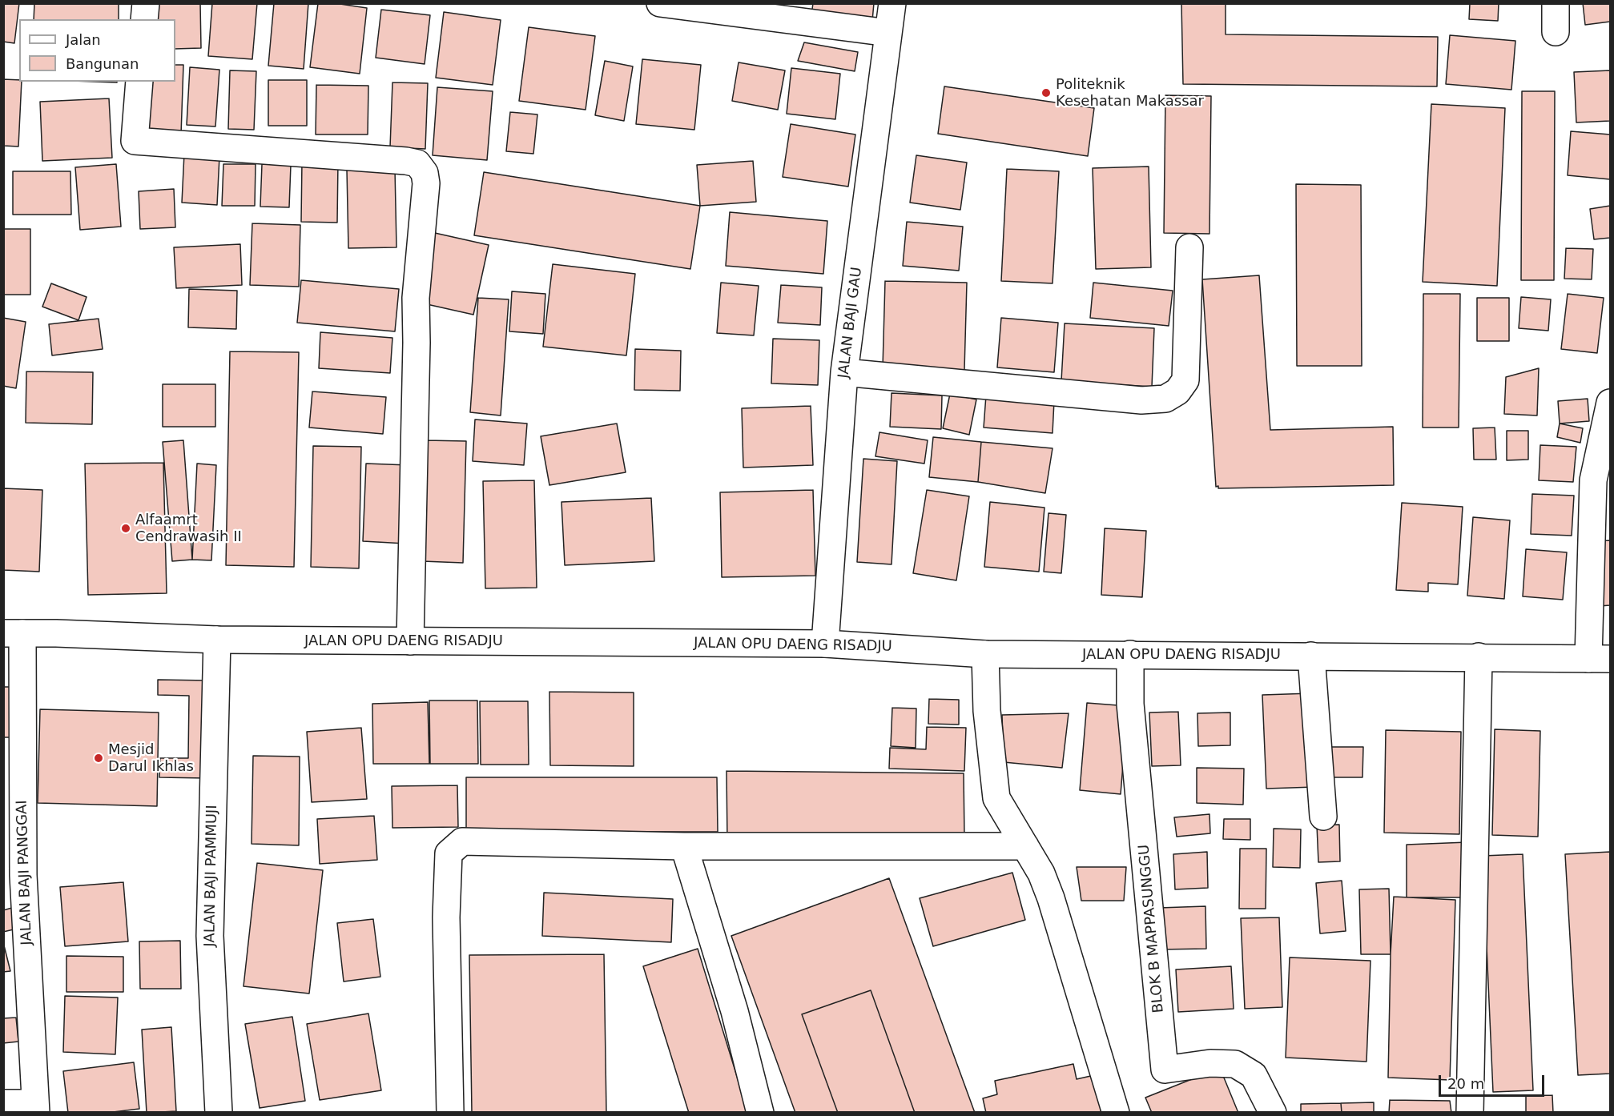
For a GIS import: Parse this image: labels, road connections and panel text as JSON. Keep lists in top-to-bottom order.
{
  "streets": {
    "street": [
      "JALAN BAJI GAU",
      "JALAN OPU DAENG RISADJU",
      "JALAN BAJI PANGGAI",
      "JALAN BAJI PAMMUJI",
      "BLOK B MAPPASUNGGU"
    ]
  },
  "crossings": [
    ["JALAN BAJI GAU", "JALAN OPU DAENG RISADJU"],
    ["JALAN OPU DAENG RISADJU", "JALAN BAJI PANGGAI"],
    ["JALAN OPU DAENG RISADJU", "JALAN BAJI PAMMUJI"],
    ["JALAN OPU DAENG RISADJU", "BLOK B MAPPASUNGGU"]
  ],
  "places": ["Politeknik Kesehatan Makassar", "Alfaamrt Cendrawasih II", "Mesjid Darul Ikhlas"],
  "legend": ["Jalan", "Bangunan"],
  "scale_bar": "20 m"
}
